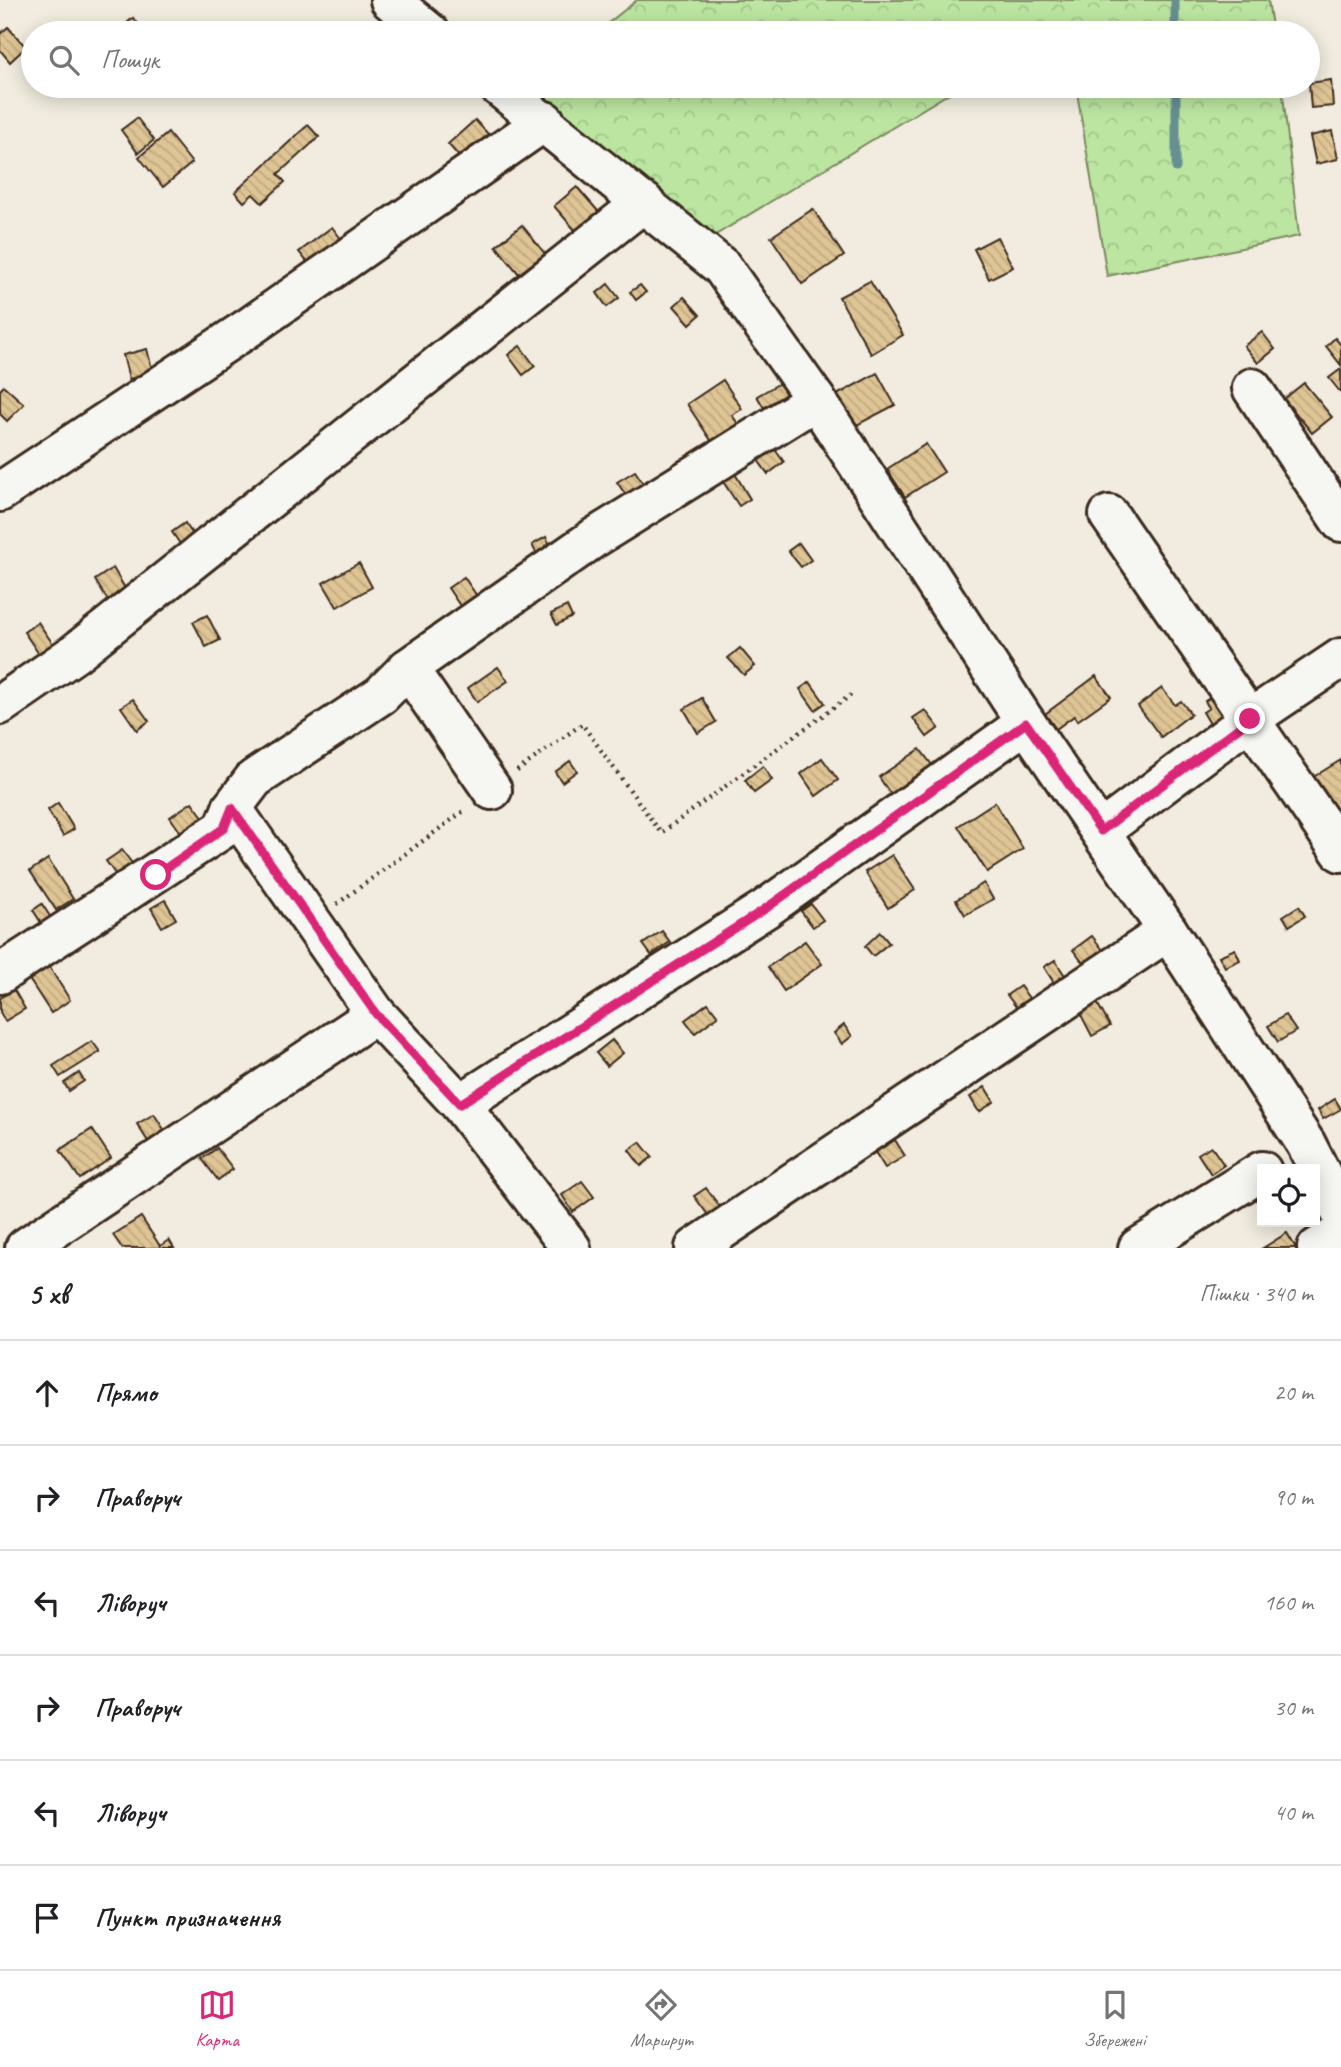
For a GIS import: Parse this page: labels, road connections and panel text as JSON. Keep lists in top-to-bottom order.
{
  "page": {
    "search": "Пошук",
    "heading": ["5 хв", "Пішки · 340 m"],
    "list": [
      ["Прямо", "20 m"],
      ["Праворуч", "90 m"],
      ["Ліворуч", "160 m"],
      ["Праворуч", "30 m"],
      ["Ліворуч", "40 m"],
      "Пункт призначення"
    ],
    "nav": ["Карта", "Маршрут", "Збережені"]
  }
}
